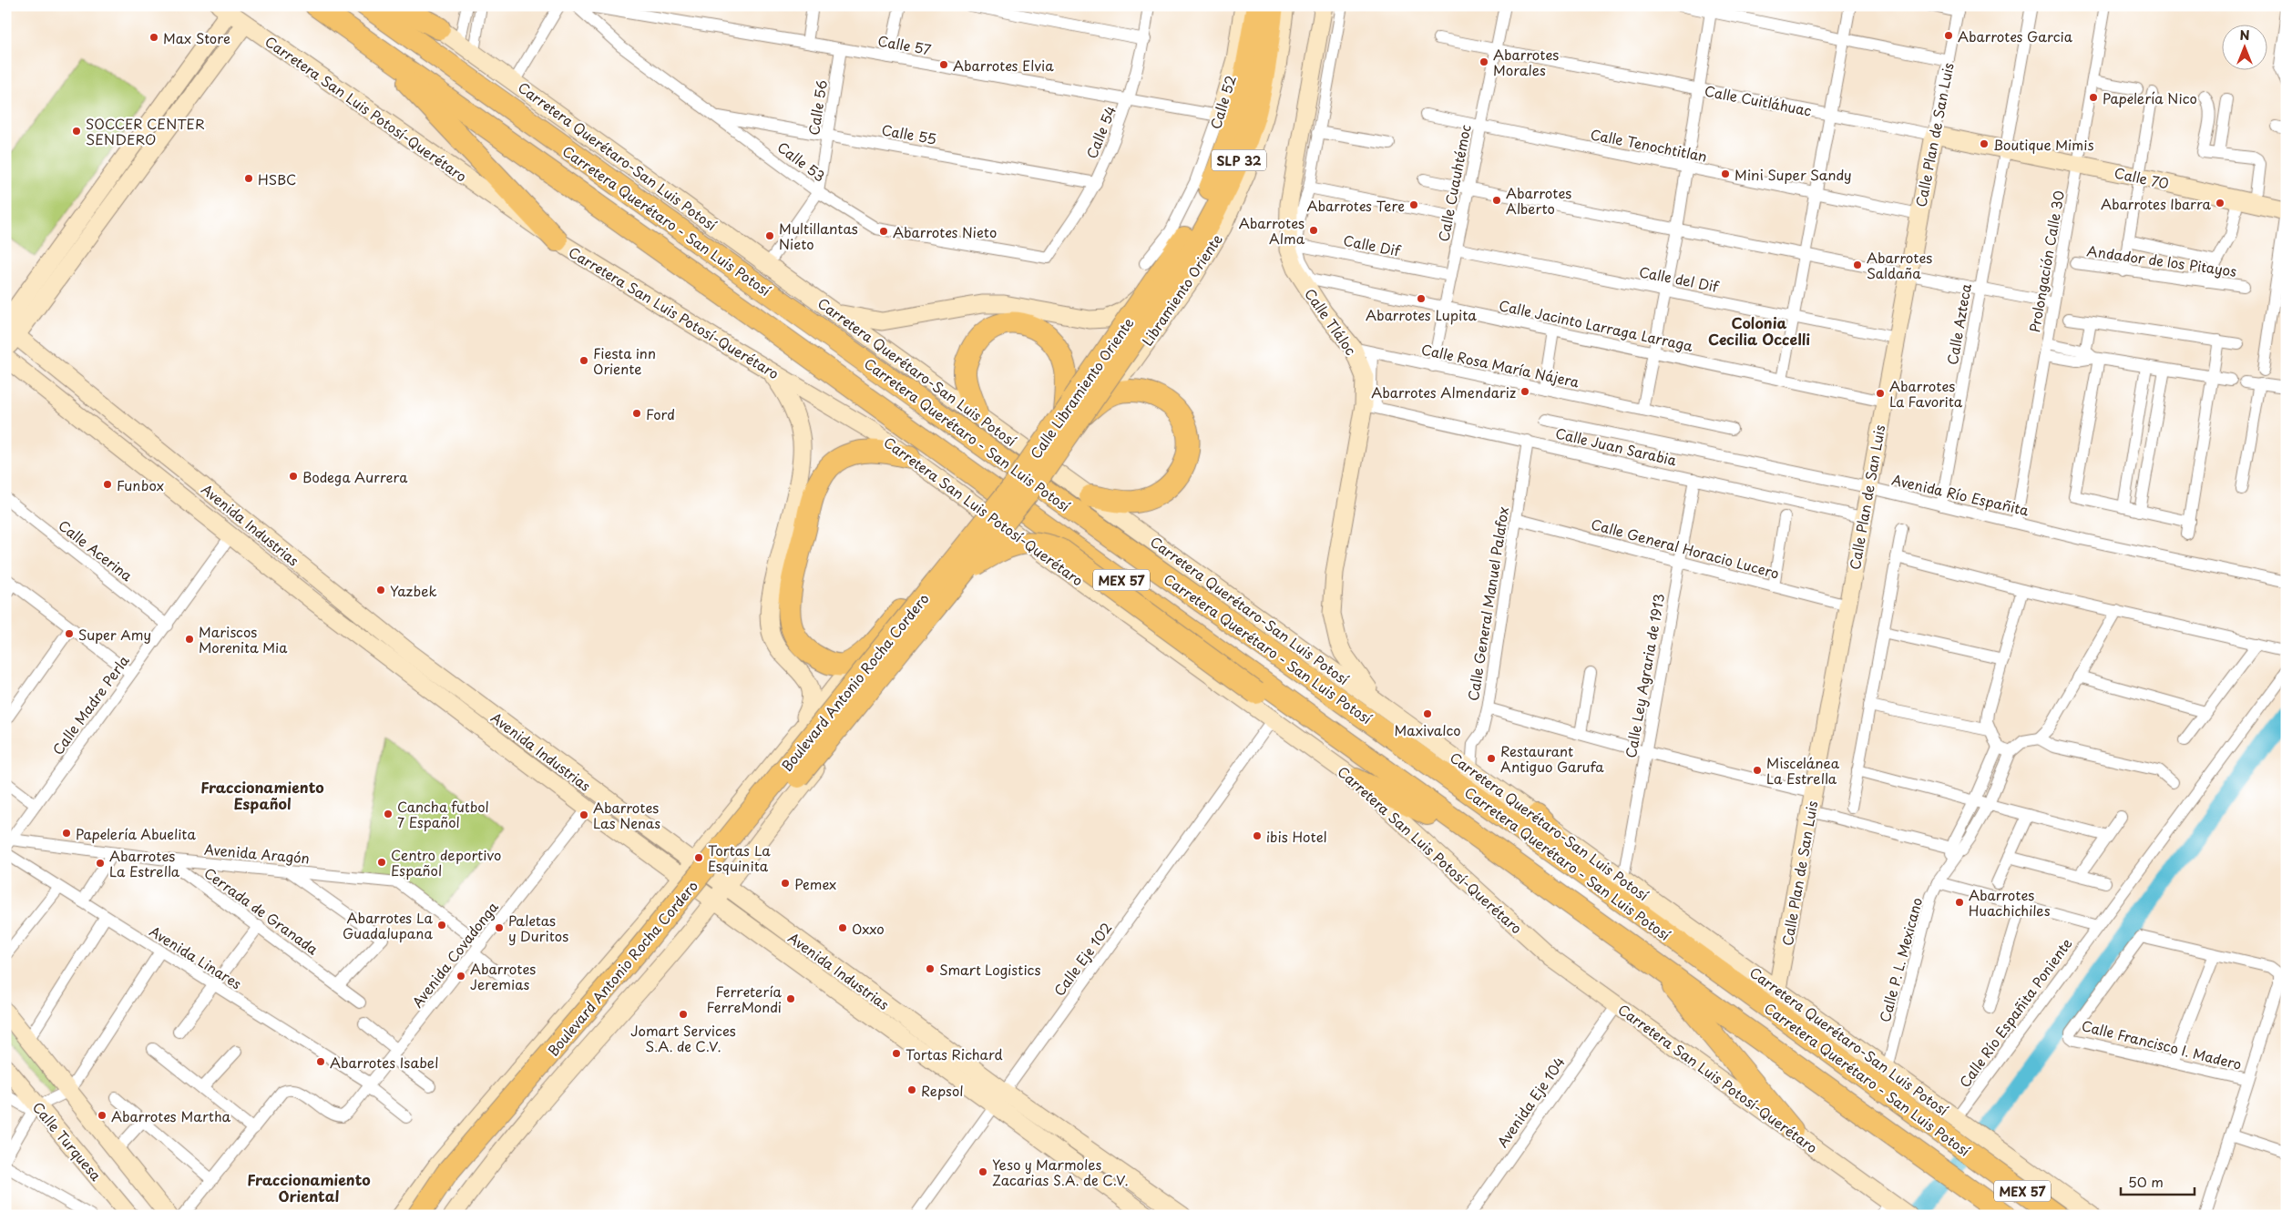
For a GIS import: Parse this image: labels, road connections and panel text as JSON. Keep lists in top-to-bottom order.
{
  "streets": {
    "highway": [
      "SLP 32",
      "Carretera Querétaro - San Luis Potosí",
      "Libramiento Oriente",
      "Calle Libramiento Oriente",
      "MEX 57",
      "Boulevard Antonio Rocha Cordero"
    ],
    "main road": [
      "Calle Cuitláhuac",
      "Calle 52",
      "Carretera San Luis Potosí-Querétaro",
      "Calle Plan de San Luis",
      "Carretera Querétaro-San Luis Potosí",
      "Calle 70",
      "Calle Tláloc",
      "Avenida Industrias",
      "Calle Turquesa"
    ],
    "street": [
      "Calle 57",
      "Calle 56",
      "Calle 54",
      "Calle 55",
      "Calle Tenochtitlan",
      "Calle 53",
      "Calle Cuauhtémoc",
      "Calle Dif",
      "Andador de los Pitayos",
      "Prolongación Calle 30",
      "Calle del Dif",
      "Calle Azteca",
      "Calle Jacinto Larraga Larraga",
      "Calle Rosa María Nájera",
      "Calle Juan Sarabia",
      "Avenida Río Españita",
      "Calle General Horacio Lucero",
      "Calle Acerina",
      "Calle General Manuel Palafox",
      "Calle Ley Agraria de 1913",
      "Calle Madre Perla",
      "Avenida Aragón",
      "Cerrada de Granada",
      "Avenida Covadonga",
      "Avenida Linares",
      "Calle Eje 102",
      "Calle P. L. Mexicano",
      "Calle Río Españita Poniente",
      "Calle Francisco I. Madero",
      "Avenida Eje 104"
    ]
  },
  "crossings": [
    ["Calle 57", "Calle 52"],
    ["Calle 57", "Calle 56"],
    ["Calle 57", "Calle 54"],
    ["Calle Cuitláhuac", "Calle Plan de San Luis"],
    ["Calle Cuitláhuac", "Calle 70"],
    ["Calle Cuitláhuac", "Calle Cuauhtémoc"],
    ["Calle Cuitláhuac", "Prolongación Calle 30"],
    ["Calle Cuitláhuac", "Calle Azteca"],
    ["Calle 56", "Calle 55"],
    ["Calle 56", "Carretera Querétaro-San Luis Potosí"],
    ["Calle 56", "Calle 53"],
    ["Carretera San Luis Potosí-Querétaro", "Calle Eje 102"],
    ["Carretera San Luis Potosí-Querétaro", "Avenida Eje 104"],
    ["Calle 54", "Calle 55"],
    ["Calle 54", "Calle 53"],
    ["Calle 55", "Calle 53"],
    ["Calle Plan de San Luis", "Calle Tenochtitlan"],
    ["Calle Plan de San Luis", "Carretera Querétaro-San Luis Potosí"],
    ["Calle Plan de San Luis", "Calle del Dif"],
    ["Calle Plan de San Luis", "Calle Jacinto Larraga Larraga"],
    ["Calle Plan de San Luis", "Calle Juan Sarabia"],
    ["Calle Plan de San Luis", "Avenida Río Españita"],
    ["Calle Plan de San Luis", "Calle General Horacio Lucero"],
    ["Calle Tenochtitlan", "Calle Cuauhtémoc"],
    ["Carretera Querétaro-San Luis Potosí", "Carretera Querétaro - San Luis Potosí"],
    ["Carretera Querétaro-San Luis Potosí", "Calle Tláloc"],
    ["Carretera Querétaro-San Luis Potosí", "Calle General Manuel Palafox"],
    ["Carretera Querétaro-San Luis Potosí", "Calle Ley Agraria de 1913"],
    ["Carretera Querétaro-San Luis Potosí", "Calle P. L. Mexicano"],
    ["Carretera Querétaro-San Luis Potosí", "Calle Río Españita Poniente"],
    ["SLP 32", "Boulevard Antonio Rocha Cordero"],
    ["Calle 70", "Prolongación Calle 30"],
    ["Calle Cuauhtémoc", "Calle Dif"],
    ["Calle Cuauhtémoc", "Calle del Dif"],
    ["Calle Cuauhtémoc", "Calle Jacinto Larraga Larraga"],
    ["Calle Cuauhtémoc", "Calle Rosa María Nájera"],
    ["Carretera Querétaro - San Luis Potosí", "Calle Ley Agraria de 1913"],
    ["Calle Dif", "Calle Tláloc"],
    ["Prolongación Calle 30", "Avenida Río Españita"],
    ["Libramiento Oriente", "Calle Libramiento Oriente"],
    ["Calle Tláloc", "Calle Jacinto Larraga Larraga"],
    ["Calle Tláloc", "Calle Rosa María Nájera"],
    ["Calle Tláloc", "Calle Juan Sarabia"],
    ["Calle Azteca", "Avenida Río Españita"],
    ["Calle Libramiento Oriente", "Boulevard Antonio Rocha Cordero"],
    ["Calle Juan Sarabia", "Avenida Río Españita"],
    ["Calle Juan Sarabia", "Calle General Manuel Palafox"],
    ["Calle Juan Sarabia", "Calle Ley Agraria de 1913"],
    ["Avenida Industrias", "Boulevard Antonio Rocha Cordero"],
    ["Avenida Industrias", "Calle Madre Perla"],
    ["Avenida Industrias", "Avenida Covadonga"],
    ["Avenida Industrias", "Calle Eje 102"],
    ["Calle General Horacio Lucero", "Calle General Manuel Palafox"],
    ["Calle General Horacio Lucero", "Calle Ley Agraria de 1913"],
    ["Calle Acerina", "Calle Madre Perla"],
    ["Calle Madre Perla", "Avenida Aragón"],
    ["Avenida Aragón", "Cerrada de Granada"],
    ["Avenida Aragón", "Avenida Covadonga"],
    ["Avenida Covadonga", "Avenida Linares"]
  ],
  "districts": ["Colonia Cecilia Occelli", "Fraccionamiento Español", "Fraccionamiento Oriental"],
  "places": [
    "Abarrotes Garcia",
    "Max Store",
    "Abarrotes Morales",
    "Abarrotes Elvia",
    "Papelería Nico",
    "SOCCER CENTER SENDERO",
    "Boutique Mimis",
    "Mini Super Sandy",
    "HSBC",
    "Abarrotes Alberto",
    "Abarrotes Ibarra",
    "Abarrotes Tere",
    "Abarrotes Alma",
    "Abarrotes Nieto",
    "Multillantas Nieto",
    "Abarrotes Saldaña",
    "Abarrotes Lupita",
    "Fiesta inn Oriente",
    "Abarrotes Almendariz",
    "Abarrotes La Favorita",
    "Ford",
    "Bodega Aurrera",
    "Funbox",
    "Yazbek",
    "Super Amy",
    "Mariscos Morenita Mia",
    "Maxivalco",
    "Restaurant Antiguo Garufa",
    "Miscelánea La Estrella",
    "Cancha futbol 7 Español",
    "Abarrotes Las Nenas",
    "Papelería Abuelita",
    "ibis Hotel",
    "Tortas La Esquinita",
    "Centro deportivo Español",
    "Abarrotes La Estrella",
    "Pemex",
    "Abarrotes Huachichiles",
    "Abarrotes La Guadalupana",
    "Paletas y Duritos",
    "Oxxo",
    "Smart Logistics",
    "Abarrotes Jeremias",
    "Ferretería FerreMondi",
    "Jomart Services S.A. de C.V.",
    "Tortas Richard",
    "Abarrotes Isabel",
    "Repsol",
    "Abarrotes Martha",
    "Yeso y Marmoles Zacarias S.A. de C.V."
  ],
  "scale_bar": "50 m",
  "north": "top"
}
